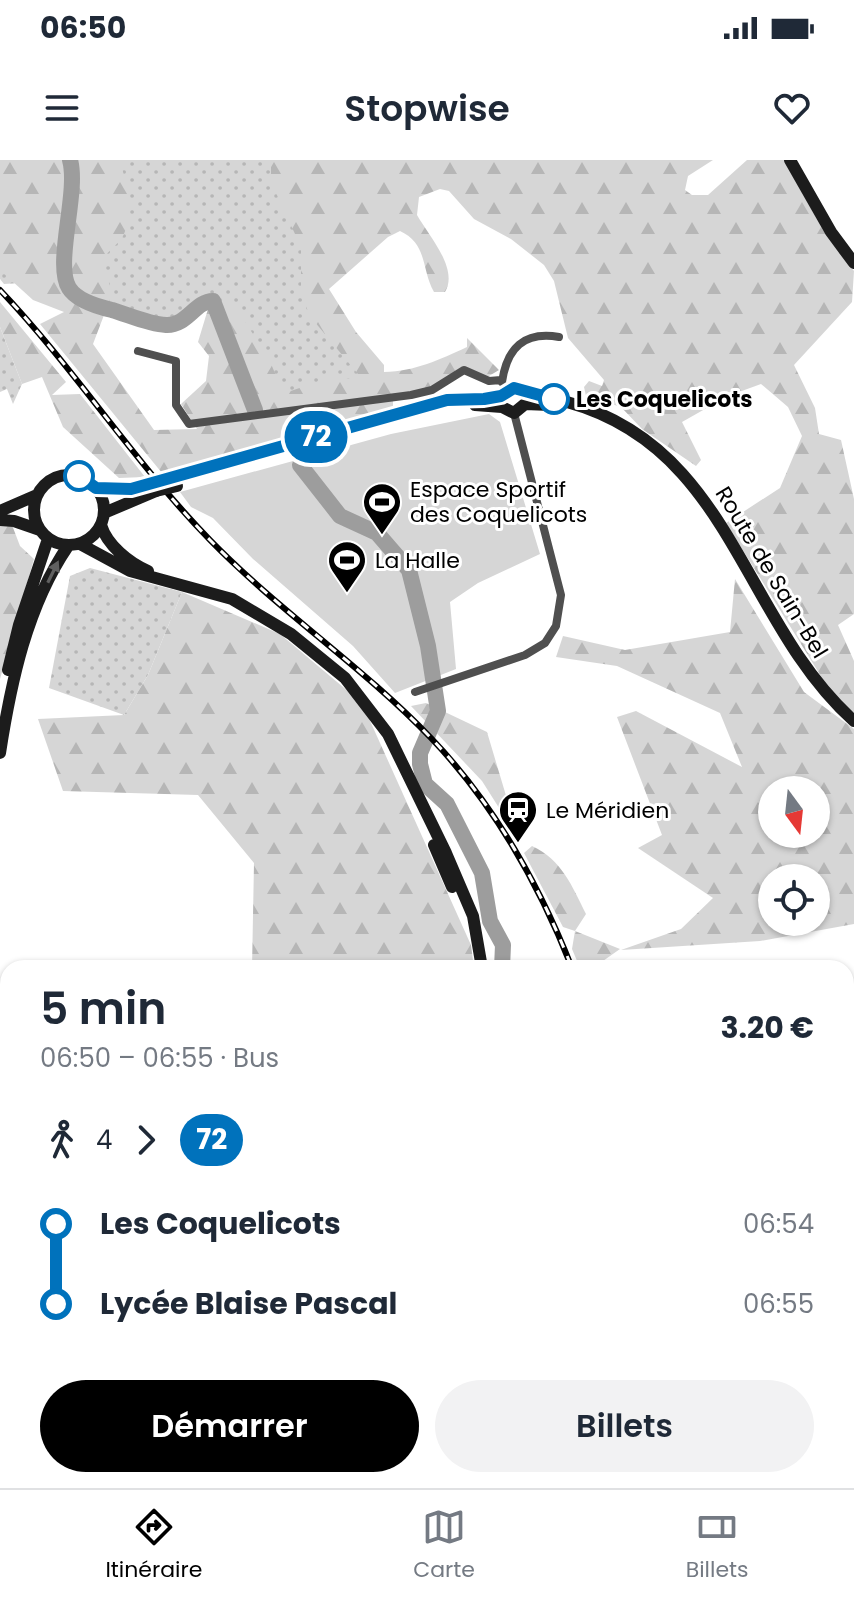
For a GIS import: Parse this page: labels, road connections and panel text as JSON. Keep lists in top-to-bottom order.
{
  "streets": {
    "main road": ["Route de Sain-Bel"]
  },
  "places": {
    "other": ["Les Coquelicots"],
    "sports": ["Espace Sportif des Coquelicots", "La Halle"],
    "station": ["Le Méridien"]
  },
  "lines": ["bus line 72"],
  "north": "bottom",
  "page": {
    "status": "06:50",
    "header": "Stopwise",
    "on_map": "72",
    "heading": ["5 min", "06:50 – 06:55 · Bus", "3.20 €"],
    "legs": ["4", "72"],
    "list": [
      {
        "name": "Les Coquelicots",
        "value": "06:54"
      },
      {
        "name": "Lycée Blaise Pascal",
        "value": "06:55"
      }
    ],
    "buttons": ["Démarrer", "Billets"],
    "tabs": ["Itinéraire", "Carte", "Billets"]
  }
}
